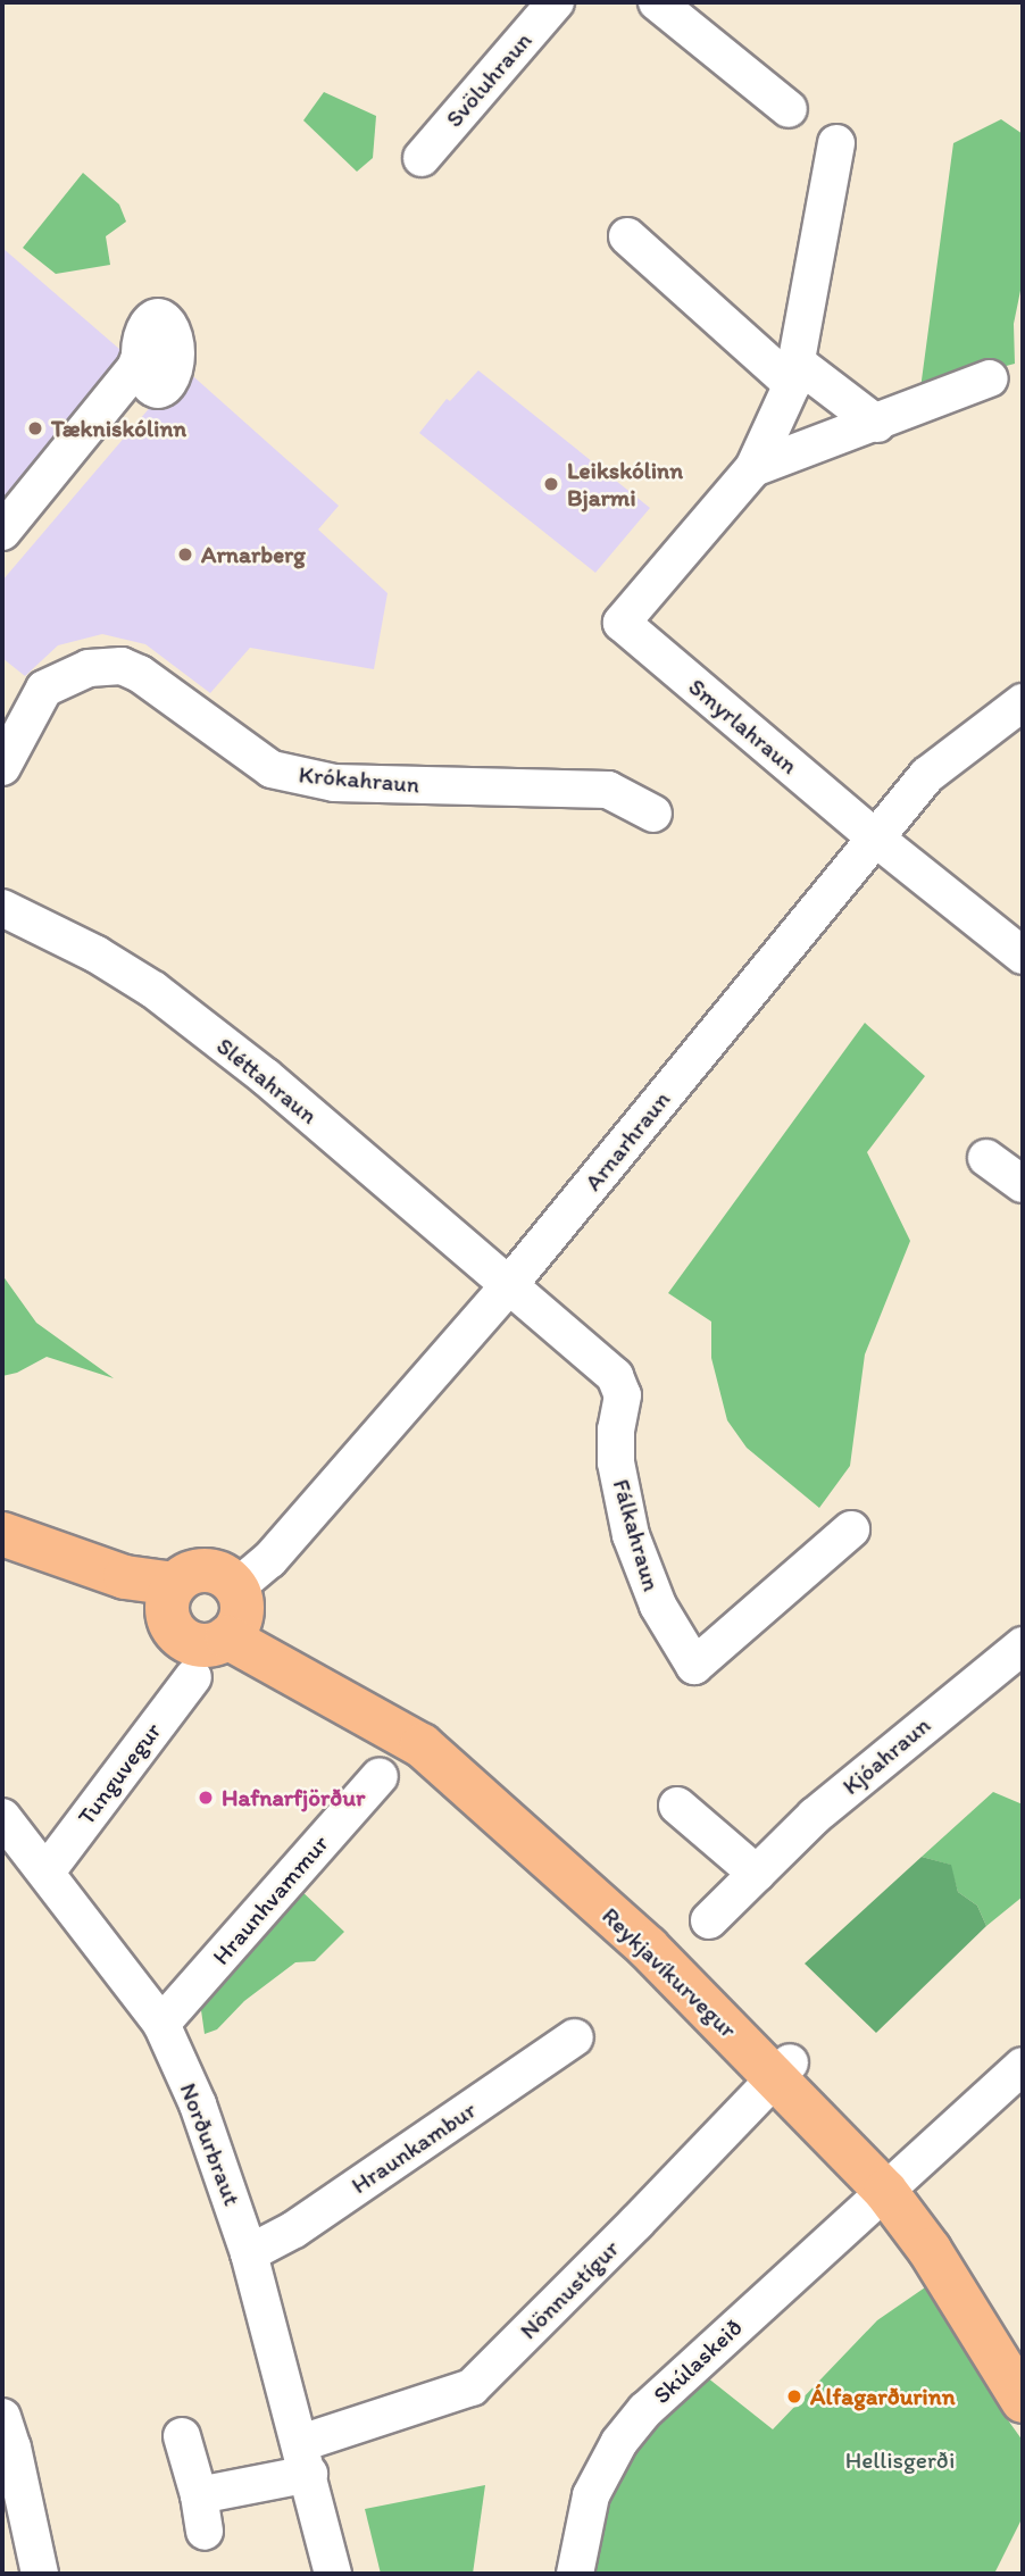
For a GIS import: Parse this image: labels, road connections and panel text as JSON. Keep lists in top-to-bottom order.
{
  "streets": {
    "main road": ["Reykjavíkurvegur"],
    "street": [
      "Svöluhraun",
      "Smyrlahraun",
      "Krókahraun",
      "Sléttahraun",
      "Arnarhraun",
      "Fálkahraun",
      "Kjóahraun",
      "Tunguvegur",
      "Hraunhvammur",
      "Norðurbraut",
      "Hraunkambur",
      "Nönnustígur",
      "Skúlaskeið"
    ]
  },
  "crossings": [
    ["Smyrlahraun", "Arnarhraun"],
    ["Sléttahraun", "Arnarhraun"],
    ["Sléttahraun", "Fálkahraun"],
    ["Arnarhraun", "Fálkahraun"],
    ["Arnarhraun", "Reykjavíkurvegur"],
    ["Tunguvegur", "Norðurbraut"],
    ["Hraunhvammur", "Norðurbraut"],
    ["Reykjavíkurvegur", "Nönnustígur"],
    ["Reykjavíkurvegur", "Skúlaskeið"],
    ["Norðurbraut", "Hraunkambur"],
    ["Norðurbraut", "Nönnustígur"]
  ],
  "parks": ["Hellisgerði"],
  "places": [
    "Tækniskólinn",
    "Leikskólinn Bjarmi",
    "Arnarberg",
    "Hafnarfjörður",
    "Álfagarðurinn"
  ]
}
